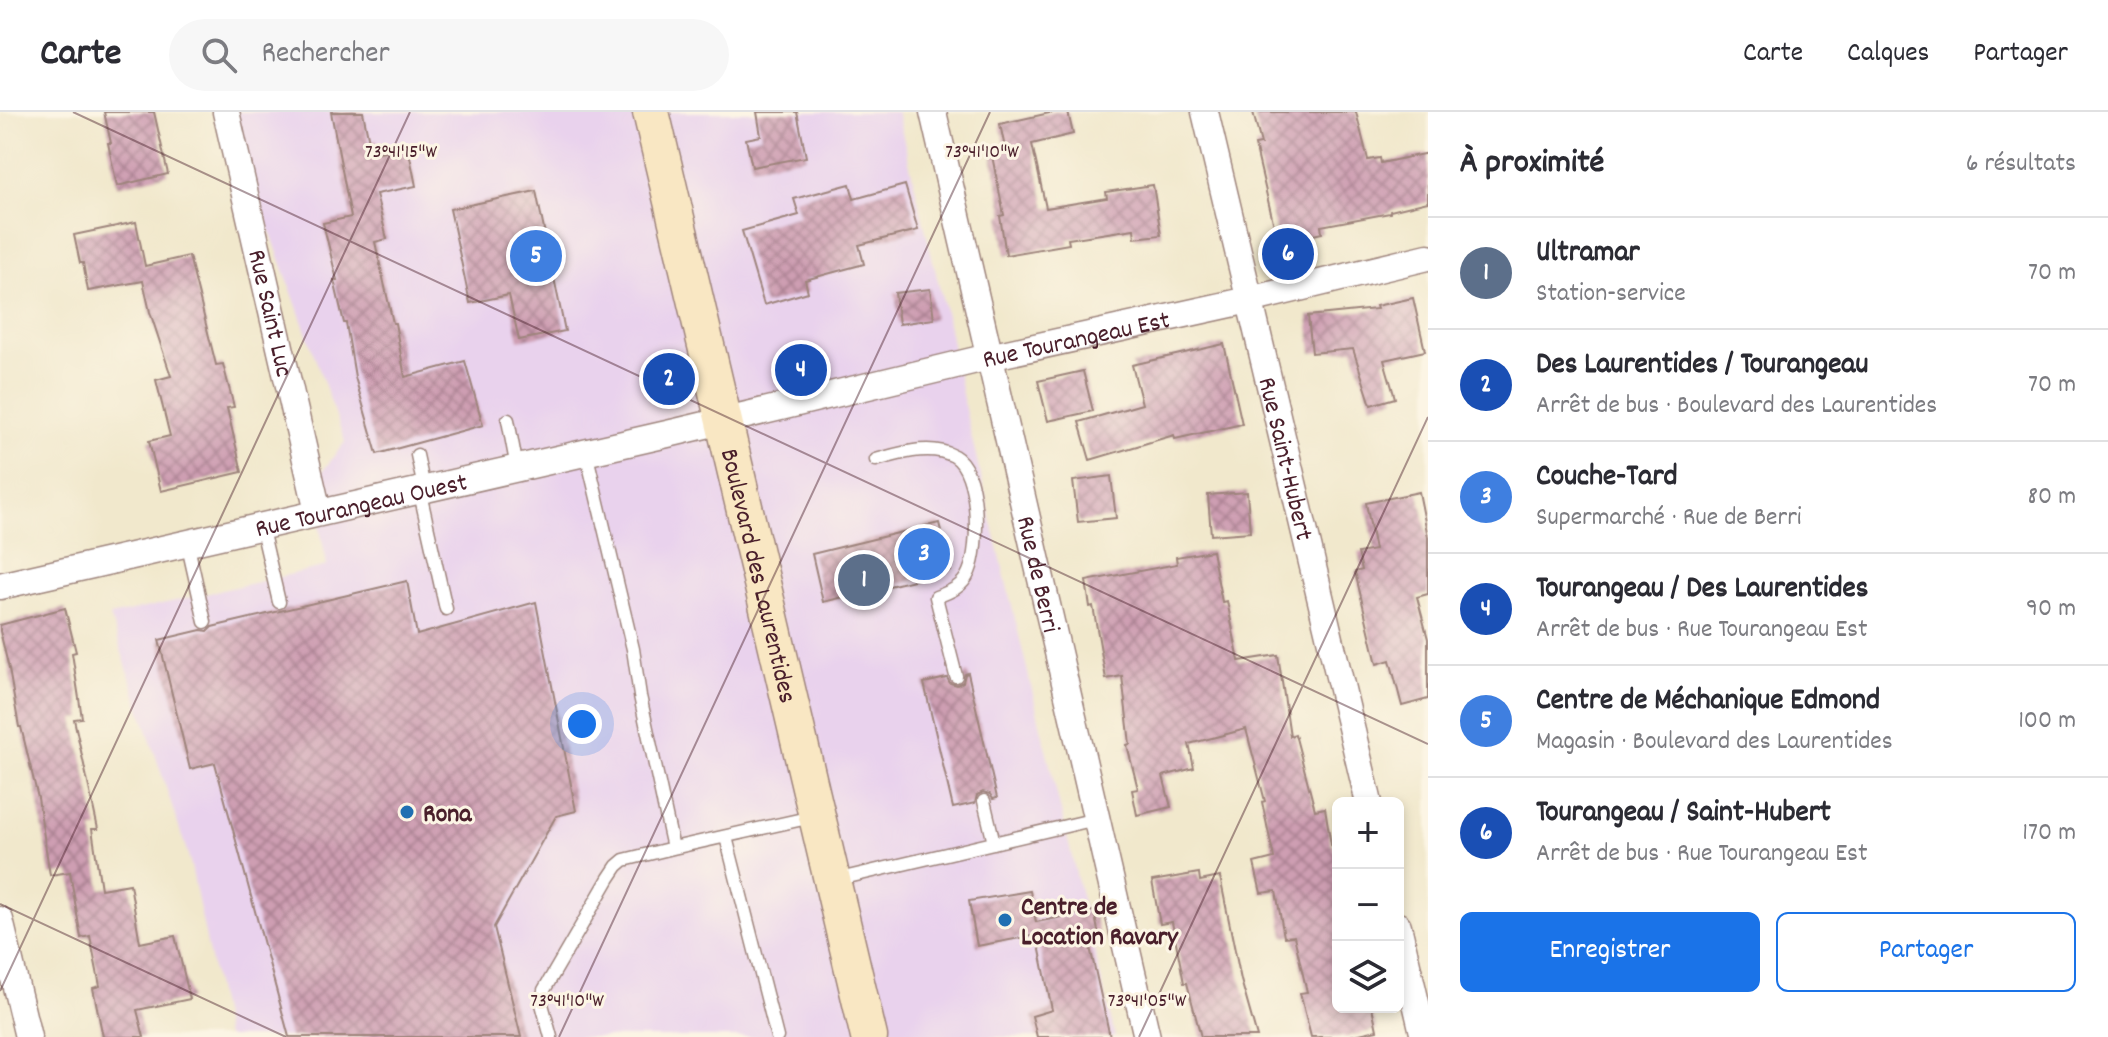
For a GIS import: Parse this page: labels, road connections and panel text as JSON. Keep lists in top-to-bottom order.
{
  "streets": {
    "main road": ["Boulevard des Laurentides"],
    "street": [
      "Rue Saint Luc",
      "Rue Tourangeau Est",
      "Rue Saint-Hubert",
      "Rue Tourangeau Ouest",
      "Rue de Berri"
    ]
  },
  "crossings": [
    ["Rue Saint Luc", "Rue Tourangeau Ouest"],
    ["Rue Tourangeau Est", "Rue Saint-Hubert"],
    ["Rue Tourangeau Est", "Rue Tourangeau Ouest"],
    ["Rue Tourangeau Est", "Boulevard des Laurentides"],
    ["Rue Tourangeau Est", "Rue de Berri"],
    ["Rue Tourangeau Ouest", "Boulevard des Laurentides"]
  ],
  "places": ["Rona", "Centre de Location Ravary"],
  "page": {
    "header": "Carte",
    "search": "Rechercher",
    "nav": ["Carte", "Calques", "Partager"],
    "heading": ["À proximité", "6 résultats"],
    "list": [
      {
        "mark": "1",
        "name": "Ultramar",
        "note": "Station-service",
        "value": "70 m"
      },
      {
        "mark": "2",
        "name": "Des Laurentides / Tourangeau",
        "note": "Arrêt de bus · Boulevard des Laurentides",
        "value": "70 m"
      },
      {
        "mark": "3",
        "name": "Couche-Tard",
        "note": "Supermarché · Rue de Berri",
        "value": "80 m"
      },
      {
        "mark": "4",
        "name": "Tourangeau / Des Laurentides",
        "note": "Arrêt de bus · Rue Tourangeau Est",
        "value": "90 m"
      },
      {
        "mark": "5",
        "name": "Centre de Méchanique Edmond",
        "note": "Magasin · Boulevard des Laurentides",
        "value": "100 m"
      },
      {
        "mark": "6",
        "name": "Tourangeau / Saint-Hubert",
        "note": "Arrêt de bus · Rue Tourangeau Est",
        "value": "170 m"
      }
    ],
    "pins": [
      "6",
      "5",
      "4",
      "2",
      "3",
      "1"
    ],
    "map_buttons": ["+", "−"],
    "buttons": ["Enregistrer", "Partager"]
  },
  "coordinates": ["73°41'15\"W", "73°41'10\"W", "73°41'05\"W"]
}
